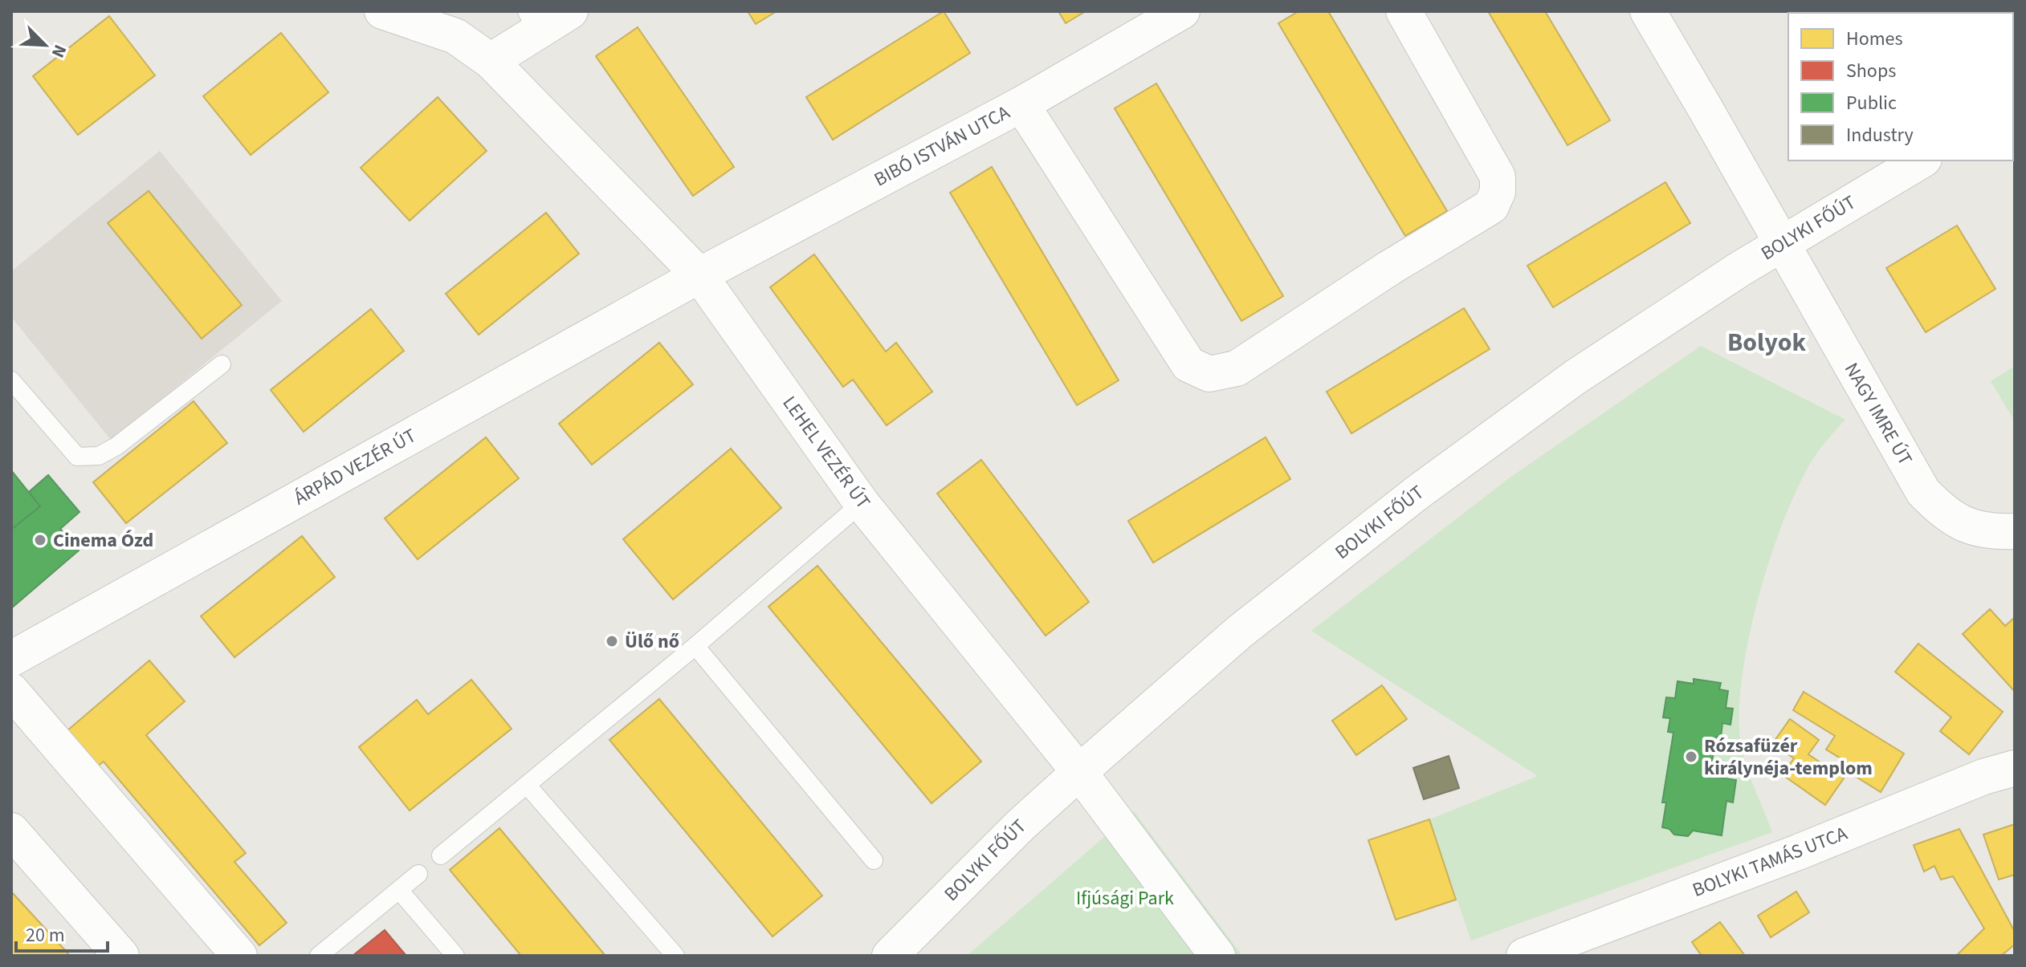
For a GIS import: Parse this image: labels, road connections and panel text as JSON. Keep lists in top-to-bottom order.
{
  "streets": {
    "street": [
      "BIBÓ ISTVÁN UTCA",
      "BOLYKI FŐÚT",
      "NAGY IMRE ÚT",
      "LEHEL VEZÉR ÚT",
      "ÁRPÁD VEZÉR ÚT",
      "BOLYKI TAMÁS UTCA"
    ]
  },
  "crossings": [
    ["BIBÓ ISTVÁN UTCA", "LEHEL VEZÉR ÚT"],
    ["BIBÓ ISTVÁN UTCA", "ÁRPÁD VEZÉR ÚT"],
    ["BOLYKI FŐÚT", "NAGY IMRE ÚT"],
    ["BOLYKI FŐÚT", "LEHEL VEZÉR ÚT"],
    ["LEHEL VEZÉR ÚT", "ÁRPÁD VEZÉR ÚT"]
  ],
  "districts": ["Bolyok"],
  "parks": ["Ifjúsági Park"],
  "places": ["Cinema Ózd", "Ülő nő", "Rózsafüzér királynéja-templom"],
  "legend": [
    "Homes",
    "Shops",
    "Public",
    "Industry"
  ],
  "scale_bar": "20 m",
  "north": "bottom right"
}
